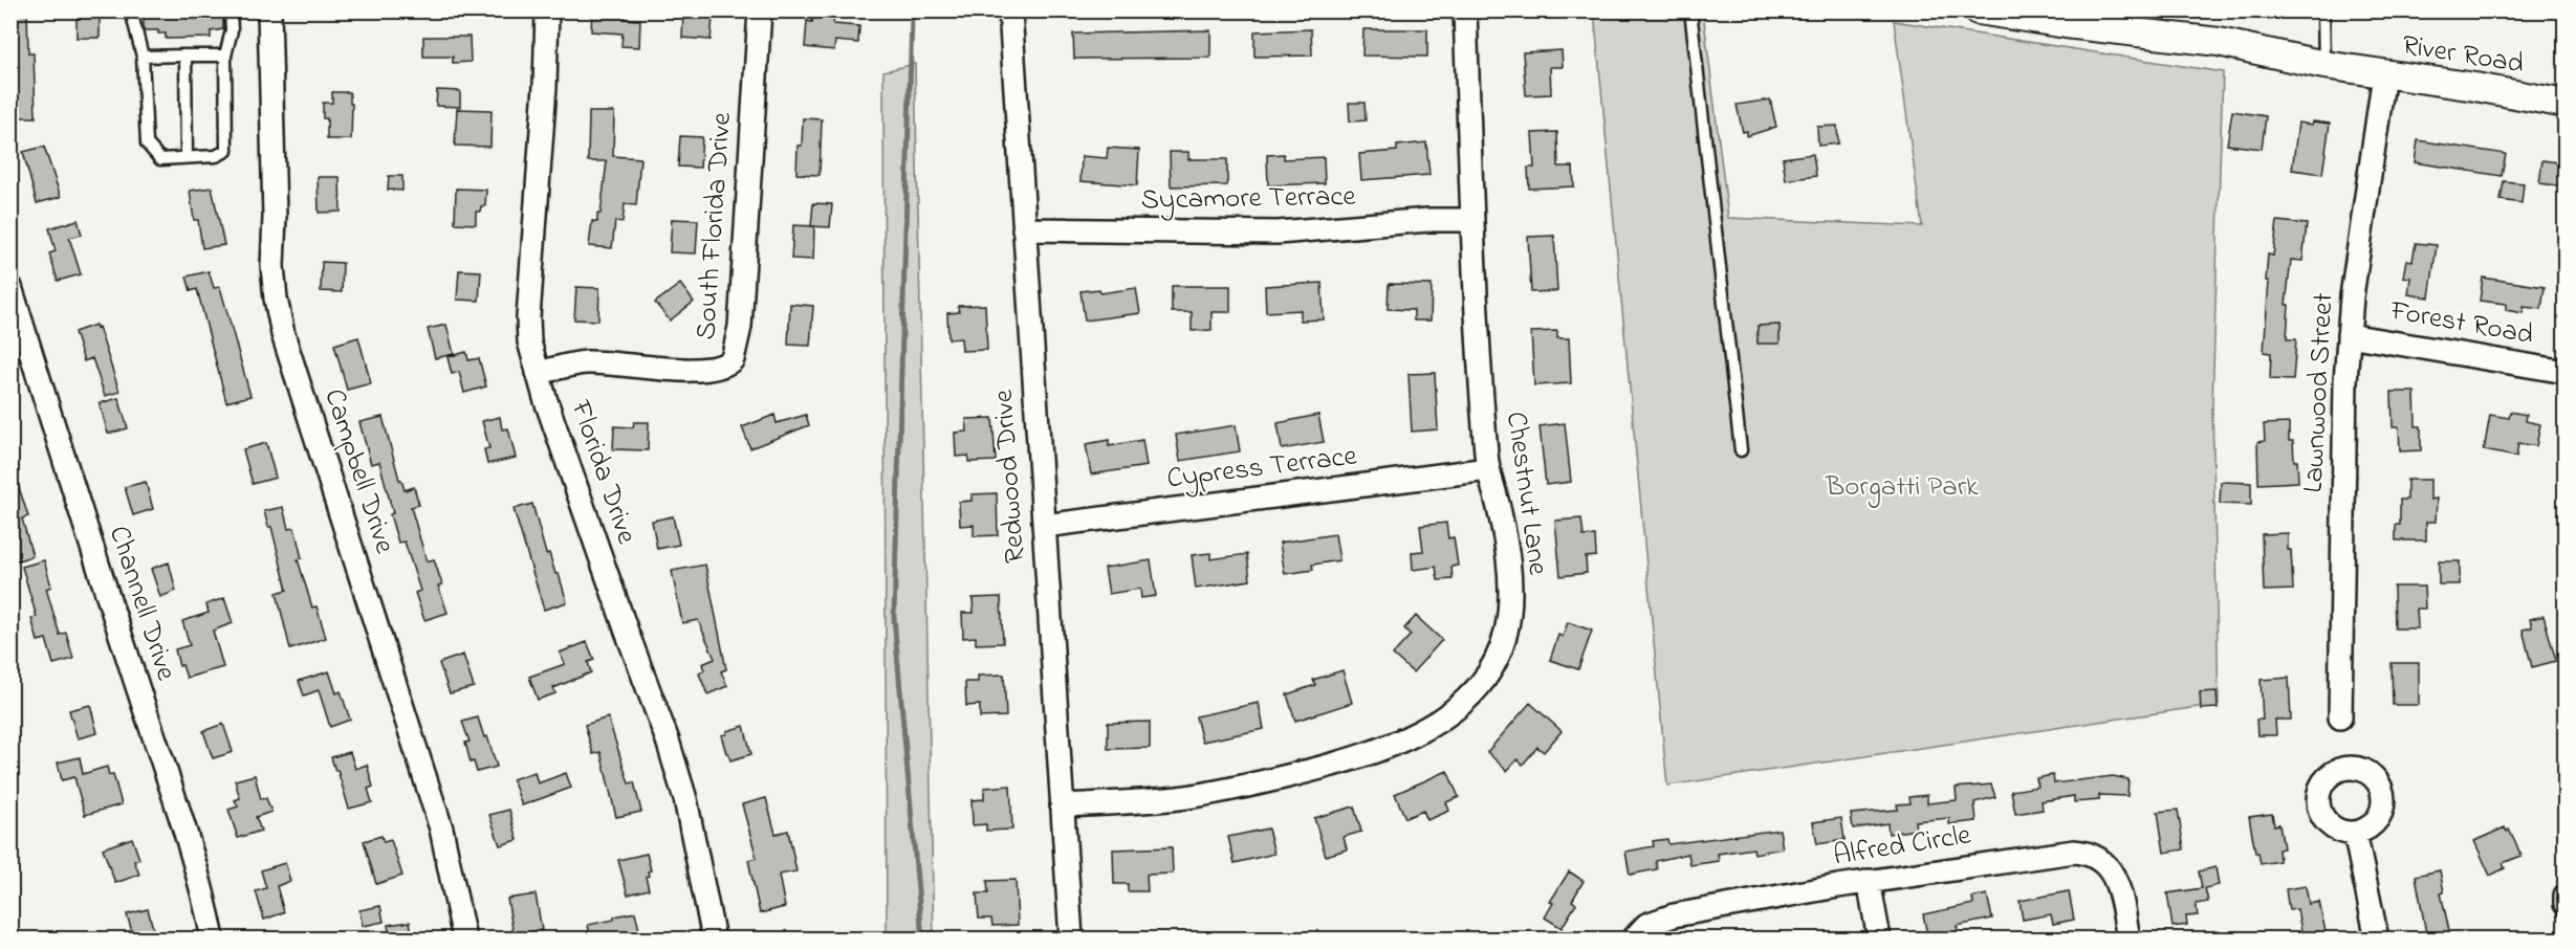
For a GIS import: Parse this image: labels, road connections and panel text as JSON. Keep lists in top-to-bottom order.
{
  "streets": {
    "street": [
      "River Road",
      "Sycamore Terrace",
      "South Florida Drive",
      "Forest Road",
      "Lawnwood Street",
      "Cypress Terrace",
      "Campbell Drive",
      "Florida Drive",
      "Redwood Drive",
      "Chestnut Lane",
      "Channell Drive",
      "Alfred Circle"
    ]
  },
  "crossings": [
    ["River Road", "Lawnwood Street"],
    ["Sycamore Terrace", "Redwood Drive"],
    ["Sycamore Terrace", "Chestnut Lane"],
    ["South Florida Drive", "Florida Drive"],
    ["Forest Road", "Lawnwood Street"],
    ["Cypress Terrace", "Redwood Drive"],
    ["Cypress Terrace", "Chestnut Lane"],
    ["Redwood Drive", "Chestnut Lane"]
  ],
  "parks": ["Borgatti Park"]
}
